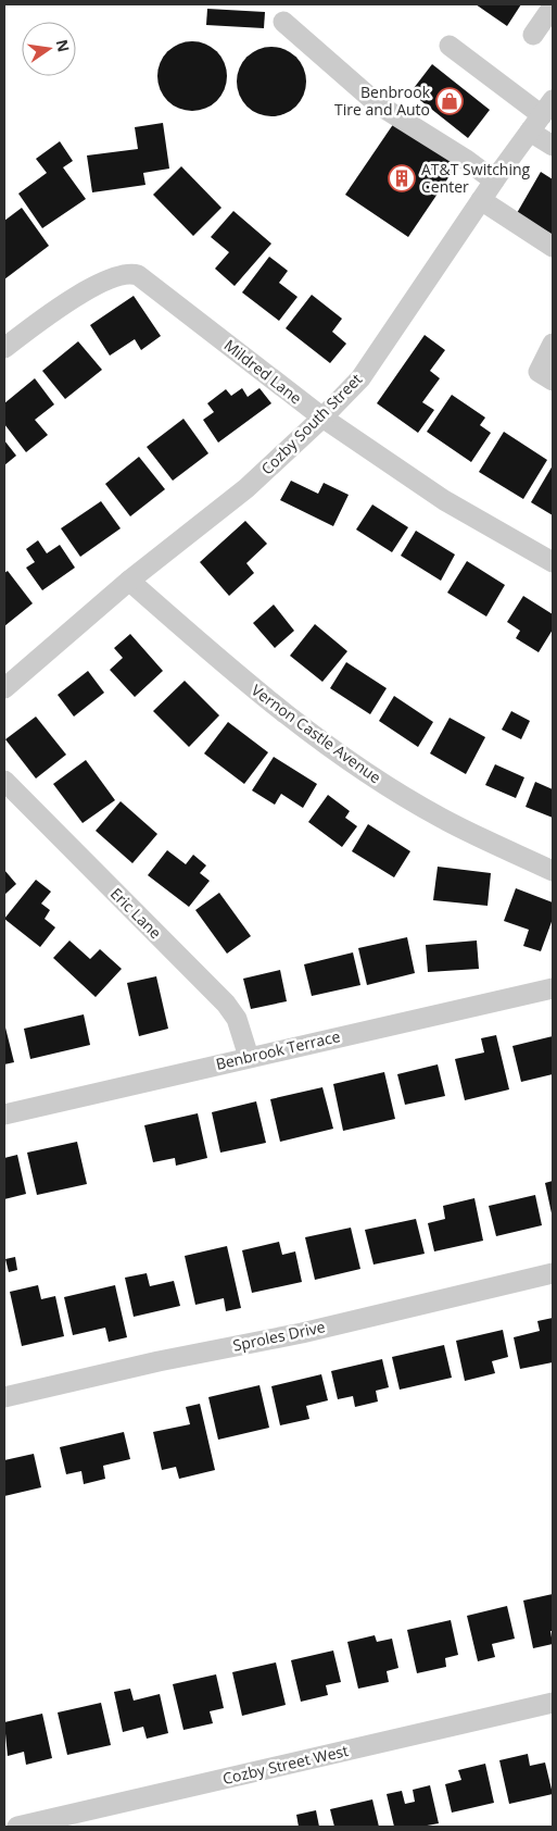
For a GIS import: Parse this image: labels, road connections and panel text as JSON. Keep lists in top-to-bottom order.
{
  "streets": {
    "street": [
      "Mildred Lane",
      "Cozby South Street",
      "Vernon Castle Avenue",
      "Eric Lane",
      "Benbrook Terrace",
      "Sproles Drive",
      "Cozby Street West"
    ]
  },
  "crossings": [
    ["Mildred Lane", "Cozby South Street"],
    ["Cozby South Street", "Vernon Castle Avenue"],
    ["Eric Lane", "Benbrook Terrace"]
  ],
  "places": {
    "shop": ["Benbrook Tire and Auto"],
    "building": ["AT&T Switching Center"]
  },
  "north": "right"
}
